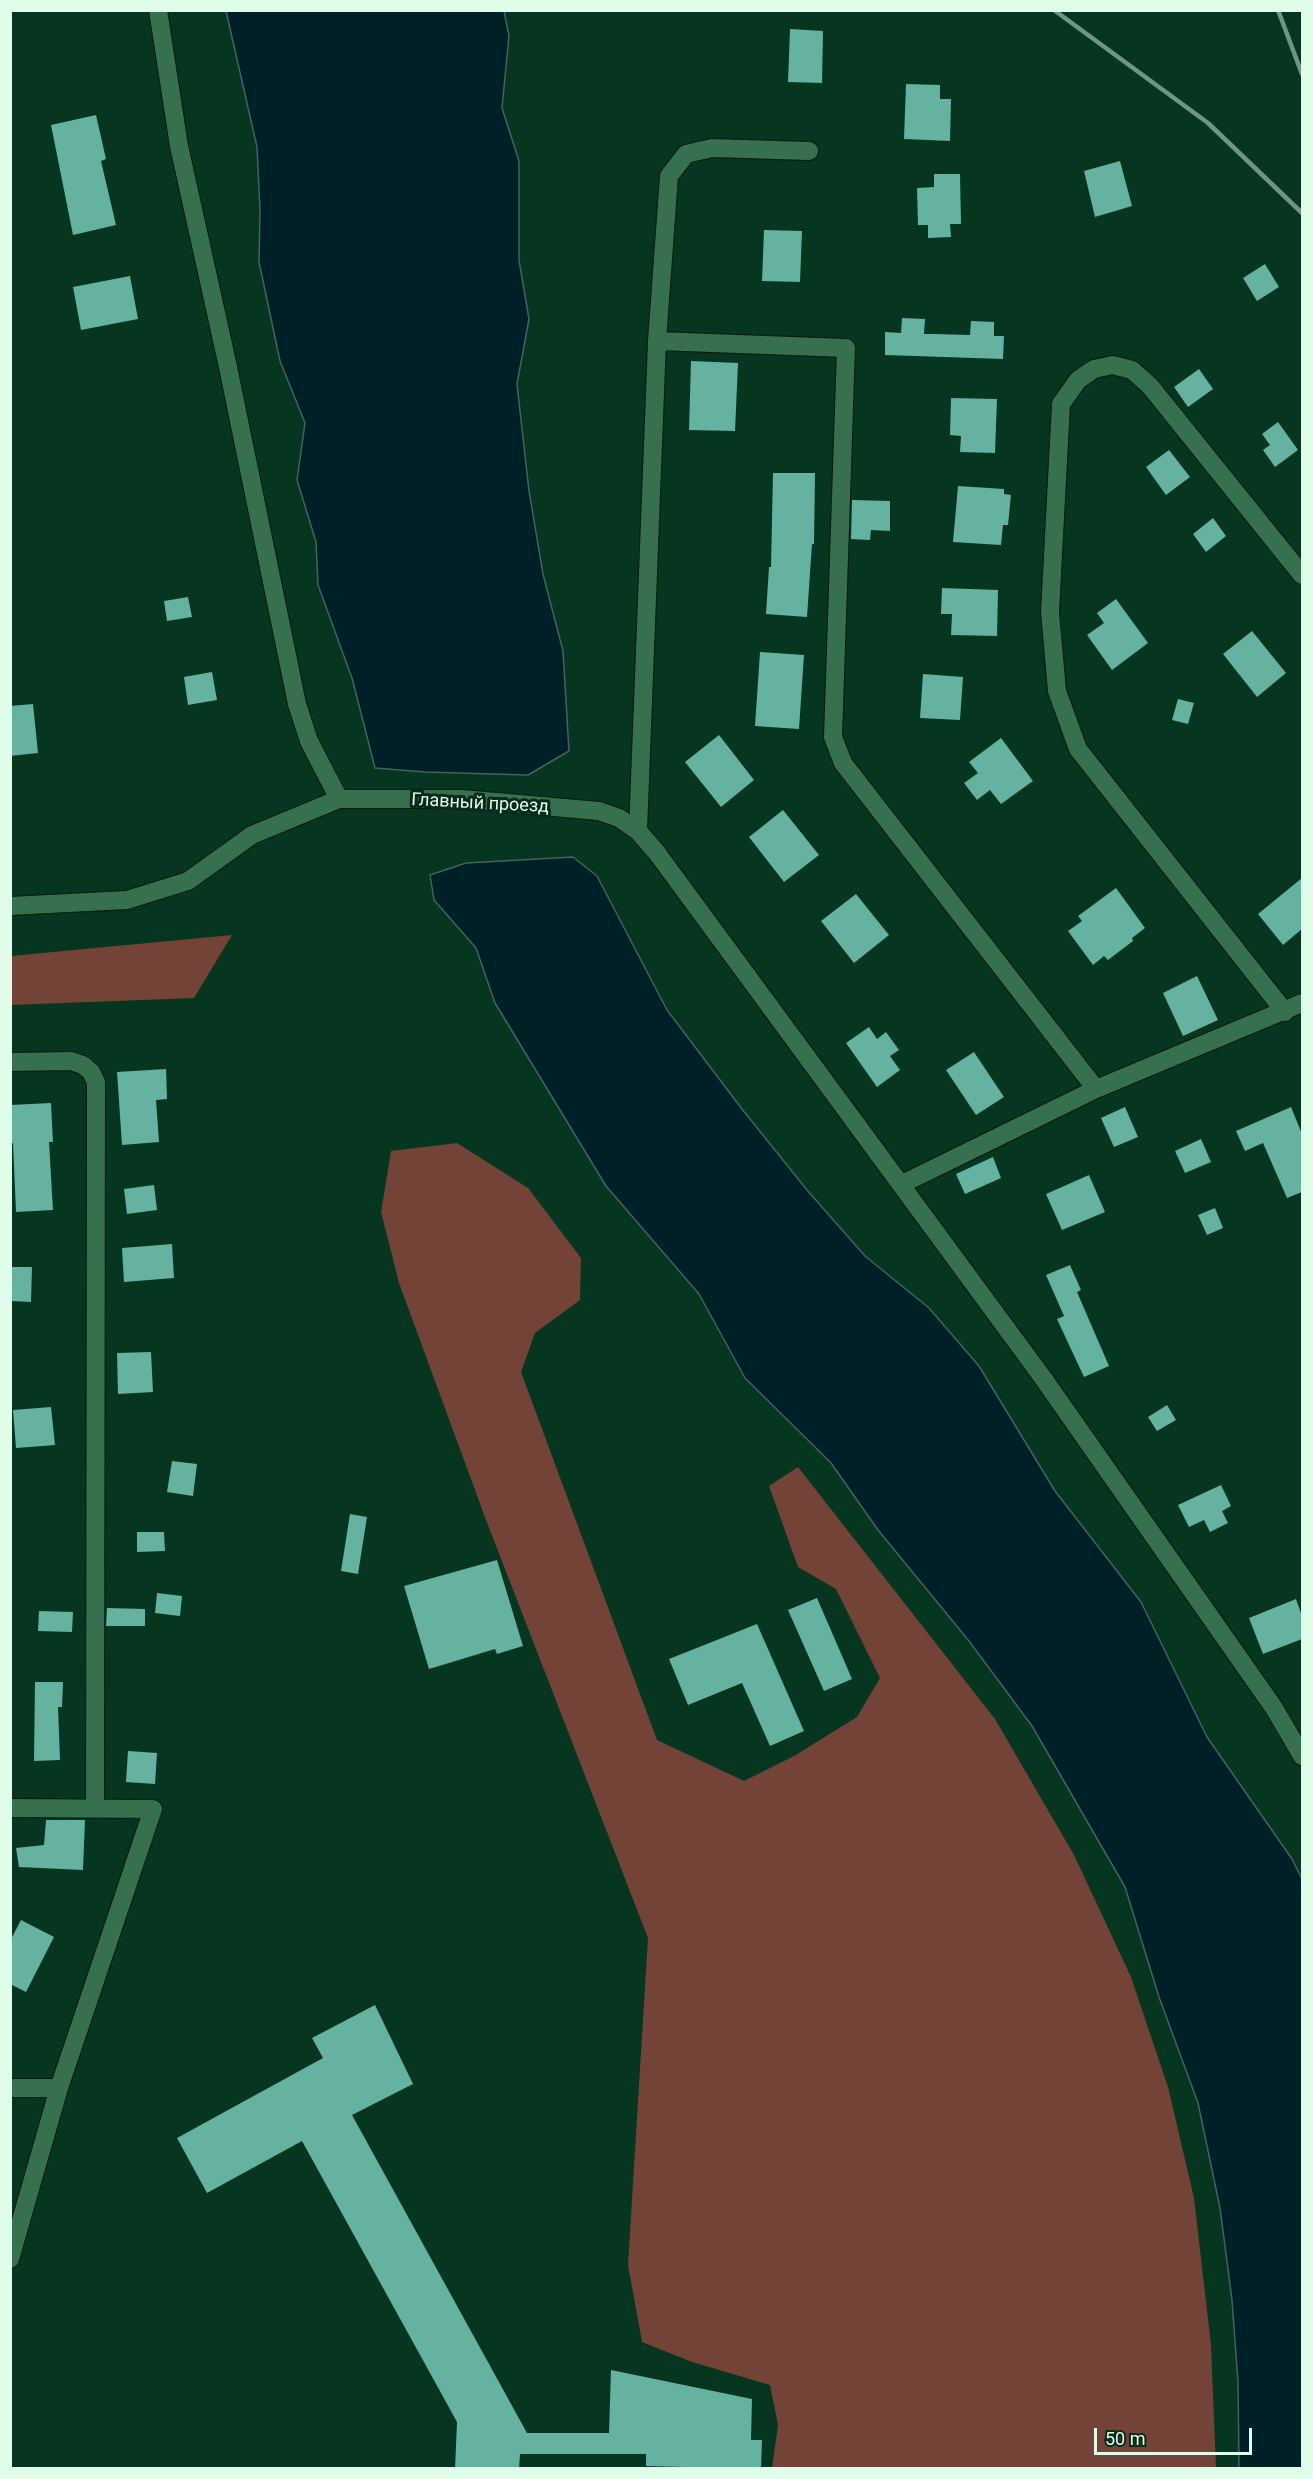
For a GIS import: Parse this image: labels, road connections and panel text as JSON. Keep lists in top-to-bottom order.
{
  "streets": {
    "street": ["Главный проезд"]
  },
  "scale_bar": "50 m"
}
